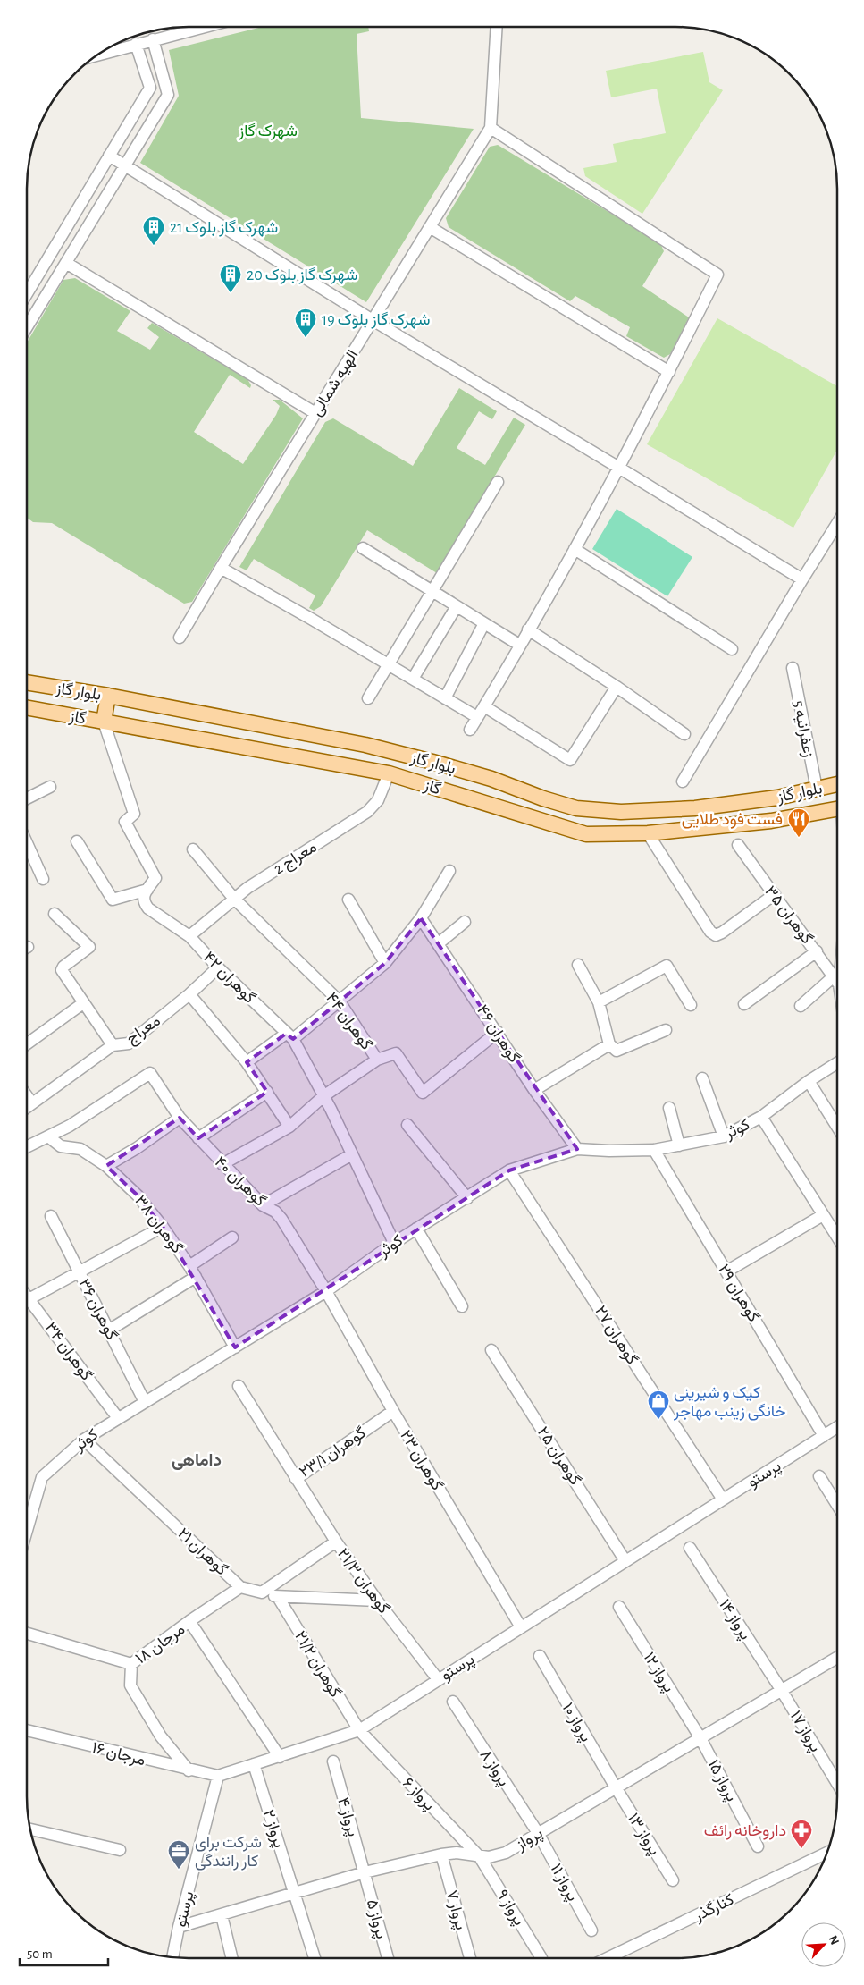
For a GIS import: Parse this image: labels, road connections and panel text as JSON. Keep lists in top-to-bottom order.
{
  "streets": {
    "main road": ["بلوار گاز", "گاز"],
    "street": [
      "الهیه شمالی",
      "5 زعفرانیه",
      "معراج 2",
      "گوهران ۳۵",
      "گوهران ۴۲",
      "گوهران ۴۴",
      "معراج",
      "گوهران ۴۶",
      "کوثر",
      "گوهران ۴۰",
      "گوهران ۳۸",
      "گوهران ۲۹",
      "گوهران ۳۶",
      "گوهران ۲۷",
      "گوهران ۳۴",
      "گوهران ۲۳/۱",
      "گوهران ۲۵",
      "گوهران ۲۳",
      "پرستو",
      "گوهران ۲۱",
      "گوهران ۲۱/۳",
      "پرواز ۱۴",
      "مرجان ۱۸",
      "گوهران ۲۱/۲",
      "پرواز ۱۲",
      "پرواز ۱۰",
      "پرواز ۱۷",
      "مرجان ۱۶",
      "پرواز ۸",
      "پرواز ۱۵",
      "پرواز ۶",
      "پرواز ۴",
      "پرواز ۲",
      "پرواز ۱۳",
      "پرواز",
      "پرواز ۱۱",
      "پرواز ۹",
      "کنارگذر",
      "پرواز ۷",
      "پرواز ۵"
    ]
  },
  "crossings": [
    ["بلوار گاز", "5 زعفرانیه"],
    ["گاز", "معراج 2"],
    ["گاز", "گوهران ۴۲"],
    ["معراج 2", "گوهران ۴۲"],
    ["معراج 2", "گوهران ۴۴"],
    ["گوهران ۴۲", "معراج"],
    ["گوهران ۴۲", "کوثر"],
    ["گوهران ۴۴", "گوهران ۴۶"],
    ["گوهران ۴۶", "کوثر"],
    ["کوثر", "گوهران ۴۰"],
    ["کوثر", "گوهران ۳۸"],
    ["کوثر", "گوهران ۲۹"],
    ["کوثر", "گوهران ۳۶"],
    ["کوثر", "گوهران ۲۷"],
    ["کوثر", "گوهران ۳۴"],
    ["کوثر", "گوهران ۲۳"],
    ["کوثر", "گوهران ۲۱"],
    ["گوهران ۴۰", "گوهران ۳۸"],
    ["گوهران ۴۰", "گوهران ۲۳"],
    ["گوهران ۲۹", "پرستو"],
    ["گوهران ۲۷", "پرستو"],
    ["گوهران ۲۳/۱", "گوهران ۲۳"],
    ["گوهران ۲۳/۱", "گوهران ۲۱/۳"],
    ["گوهران ۲۵", "پرستو"],
    ["گوهران ۲۳", "پرستو"],
    ["پرستو", "گوهران ۲۱/۳"],
    ["پرستو", "گوهران ۲۱/۲"],
    ["پرستو", "مرجان ۱۶"],
    ["پرستو", "پرواز ۶"],
    ["پرستو", "پرواز ۲"],
    ["پرستو", "پرواز"],
    ["گوهران ۲۱", "گوهران ۲۱/۳"],
    ["گوهران ۲۱", "مرجان ۱۸"],
    ["گوهران ۲۱", "گوهران ۲۱/۲"],
    ["پرواز ۱۴", "پرواز ۱۷"],
    ["پرواز ۱۴", "پرواز"],
    ["گوهران ۲۱/۲", "پرواز ۶"],
    ["پرواز ۱۲", "پرواز ۱۵"],
    ["پرواز ۱۲", "پرواز"],
    ["پرواز ۱۰", "پرواز ۱۳"],
    ["پرواز ۱۰", "پرواز"],
    ["پرواز ۱۷", "پرواز"],
    ["پرواز ۸", "پرواز"],
    ["پرواز ۸", "پرواز ۱۱"],
    ["پرواز ۱۵", "پرواز"],
    ["پرواز ۶", "پرواز"],
    ["پرواز ۶", "پرواز ۹"],
    ["پرواز ۴", "پرواز"],
    ["پرواز ۴", "پرواز ۵"],
    ["پرواز ۲", "پرواز"],
    ["پرواز ۱۳", "پرواز"],
    ["پرواز", "پرواز ۱۱"],
    ["پرواز", "پرواز ۹"],
    ["پرواز", "پرواز ۷"],
    ["پرواز", "پرواز ۵"]
  ],
  "districts": ["داماهی"],
  "parks": ["شهرک گاز"],
  "places": {
    "building": ["شهرک گاز بلوک 21", "شهرک گاز بلوک 20", "شهرک گاز بلوک 19"],
    "restaurant": ["فست فود طلایی"],
    "shop": ["کیک و شیرینی خانگی زینب مهاجر"],
    "pharmacy": ["داروخانه رائف"],
    "office": ["شركت براى كار رانندگى"]
  },
  "scale_bar": "50 m",
  "north": "top right"
}
